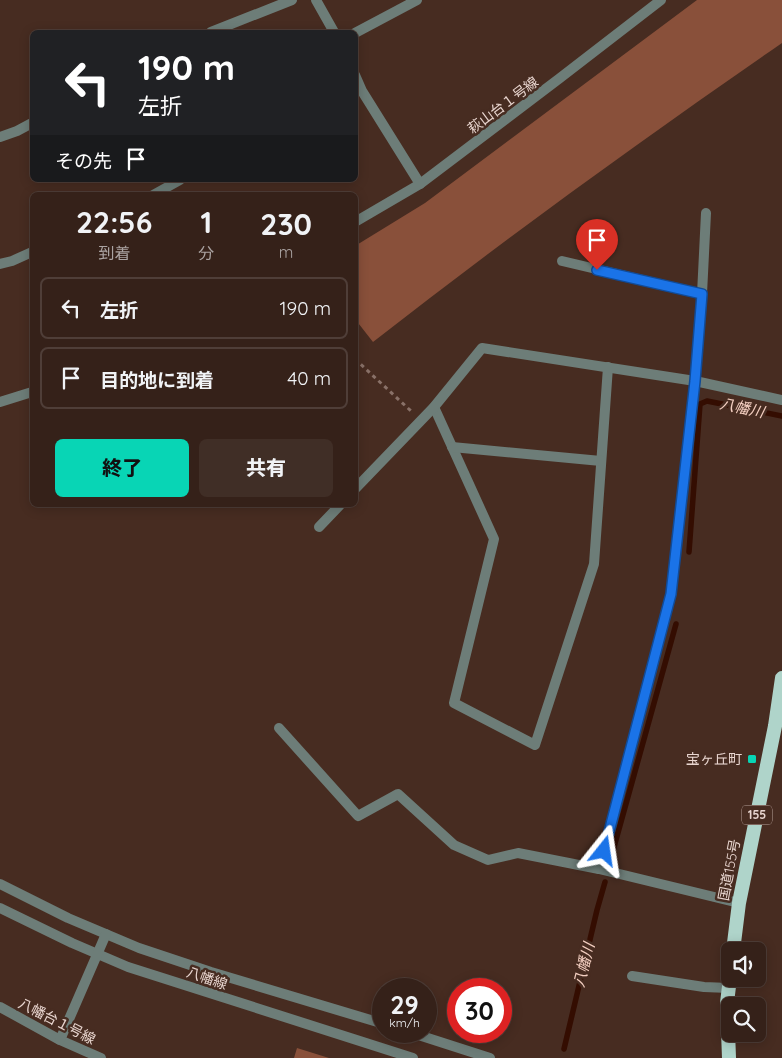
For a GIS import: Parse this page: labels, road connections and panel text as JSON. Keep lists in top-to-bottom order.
{
  "streets": {
    "highway": ["155", "国道155号"],
    "street": ["萩山台１号線", "八幡線", "八幡台１号線"]
  },
  "water": ["八幡川"],
  "places": {
    "transit": ["宝ヶ丘町"]
  },
  "page": {
    "turn": ["190 m", "左折"],
    "then": "その先",
    "eta": [
      "22:56",
      "到着",
      "1",
      "分",
      "230",
      "m"
    ],
    "list": [
      {
        "name": "左折",
        "value": "190 m"
      },
      {
        "name": "目的地に到着",
        "value": "40 m"
      }
    ],
    "buttons": ["終了", "共有"],
    "speed": "29 km/h",
    "limit": "30"
  }
}
